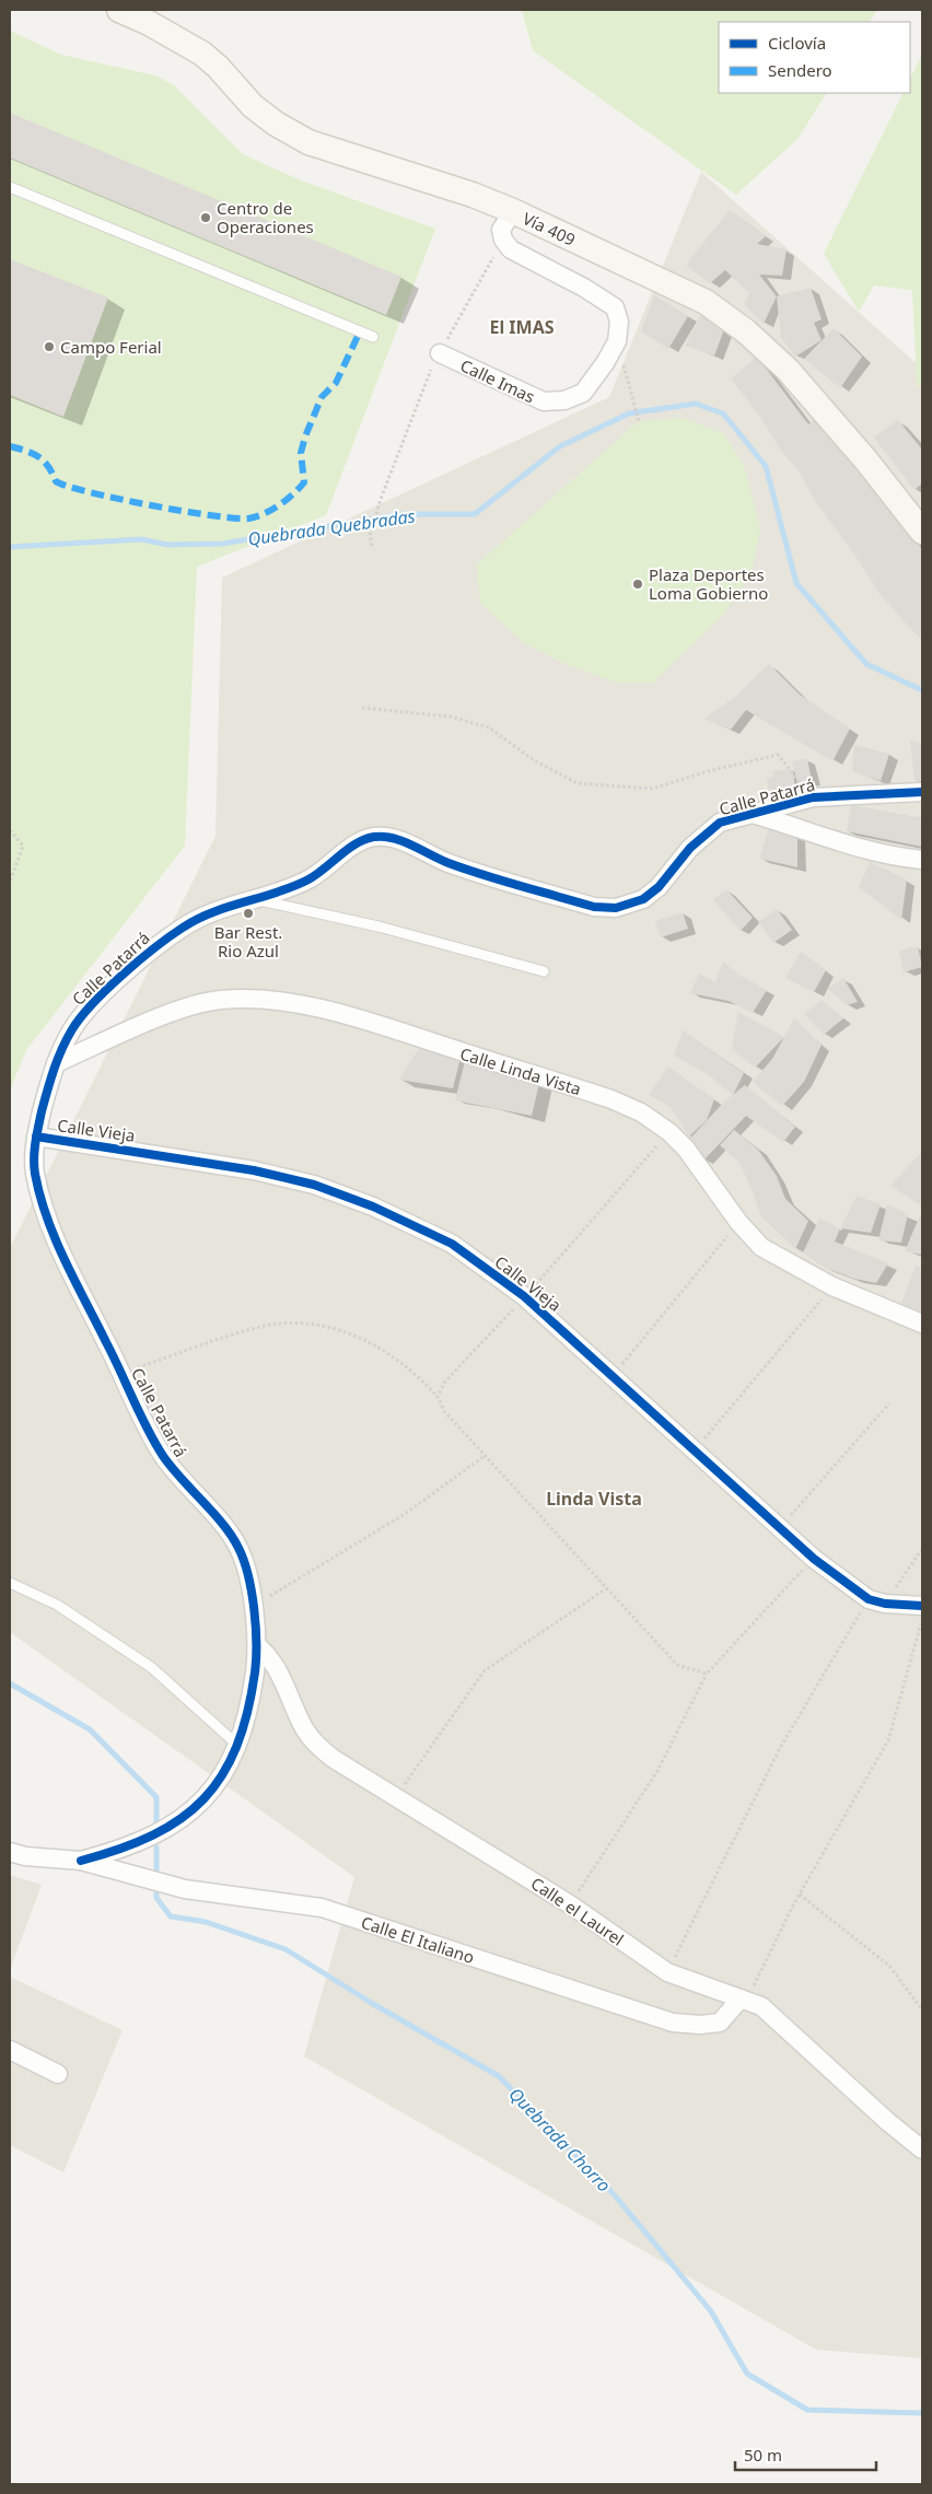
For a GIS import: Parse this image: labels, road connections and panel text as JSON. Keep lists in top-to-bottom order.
{
  "streets": {
    "street": [
      "Vía 409",
      "Calle Imas",
      "Calle Patarrá",
      "Calle Linda Vista",
      "Calle Vieja",
      "Calle el Laurel",
      "Calle El Italiano"
    ]
  },
  "crossings": [
    ["Calle Patarrá", "Calle Linda Vista"],
    ["Calle Patarrá", "Calle Vieja"],
    ["Calle Patarrá", "Calle el Laurel"],
    ["Calle Patarrá", "Calle El Italiano"],
    ["Calle el Laurel", "Calle El Italiano"]
  ],
  "districts": ["El IMAS", "Linda Vista"],
  "water": ["Quebrada Quebradas", "Quebrada Chorro"],
  "places": [
    "Centro de Operaciones",
    "Campo Ferial",
    "Plaza Deportes Loma Gobierno",
    "Bar Rest. Rio Azul"
  ],
  "legend": ["Ciclovía", "Sendero"],
  "scale_bar": "50 m"
}
